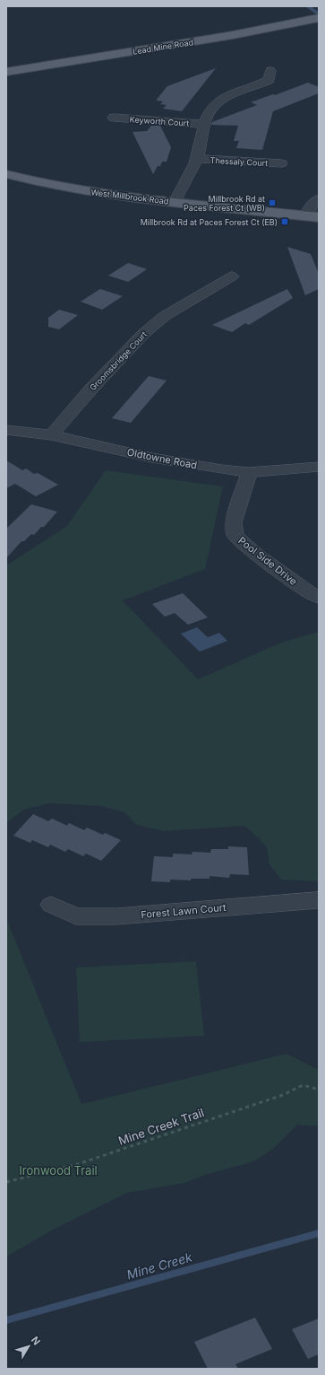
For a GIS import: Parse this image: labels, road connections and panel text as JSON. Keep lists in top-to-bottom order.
{
  "streets": {
    "main road": ["Lead Mine Road", "West Millbrook Road"],
    "street": [
      "Keyworth Court",
      "Thessaly Court",
      "Groomsbridge Court",
      "Oldtowne Road",
      "Pool Side Drive",
      "Forest Lawn Court"
    ],
    "path": ["Mine Creek Trail"]
  },
  "crossings": [
    ["Groomsbridge Court", "Oldtowne Road"],
    ["Oldtowne Road", "Pool Side Drive"]
  ],
  "water": ["Mine Creek"],
  "parks": ["Ironwood Trail"],
  "places": {
    "transit": ["Millbrook Rd at Paces Forest Ct (WB)", "Millbrook Rd at Paces Forest Ct (EB)"]
  },
  "north": "top right"
}
